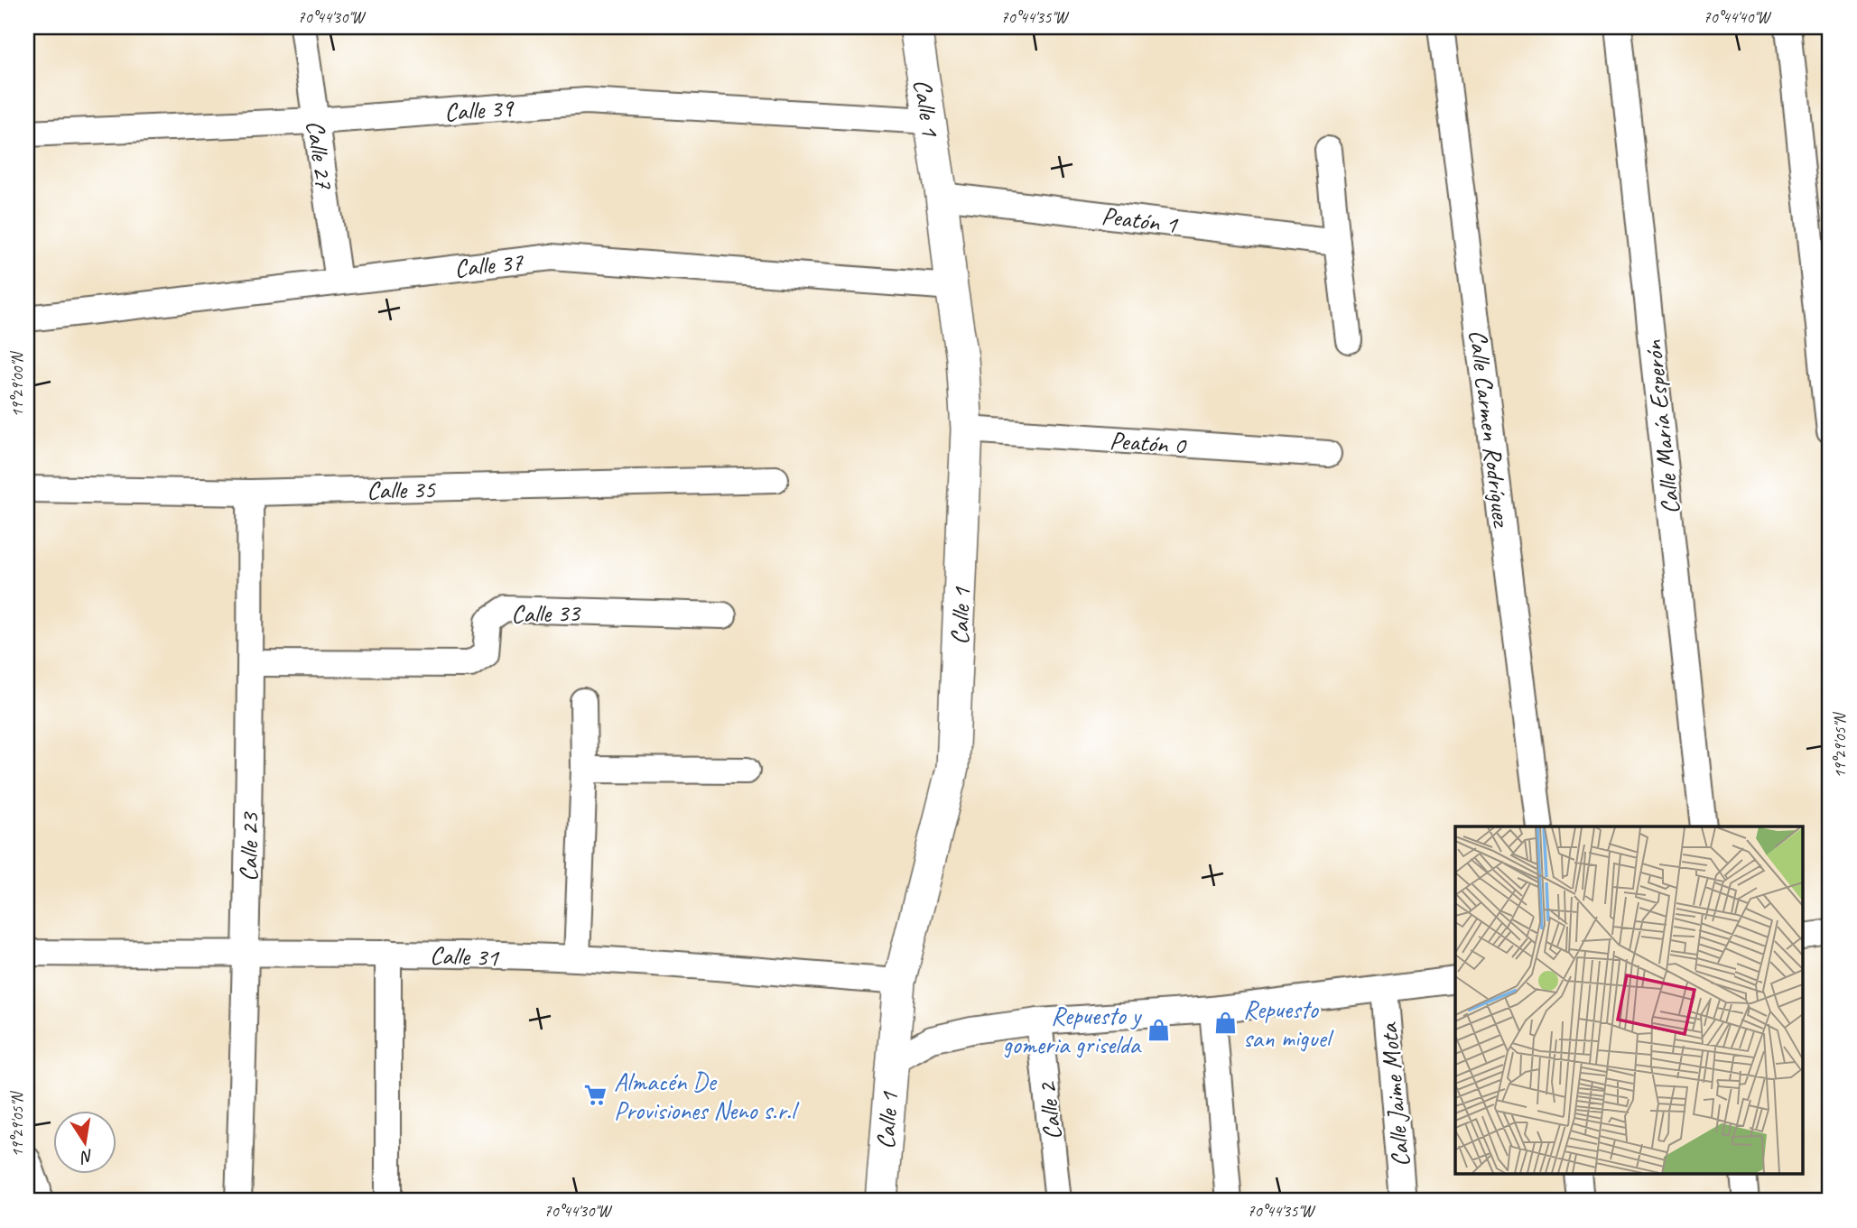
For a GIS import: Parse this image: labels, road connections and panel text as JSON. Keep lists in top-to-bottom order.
{
  "streets": {
    "street": [
      "Calle 1",
      "Calle 39",
      "Calle 27",
      "Peatón 1",
      "Calle 37",
      "Calle Carmen Rodríguez",
      "Calle María Esperón",
      "Peatón 0",
      "Calle 35",
      "Calle 33",
      "Calle 23",
      "Calle 31",
      "Calle Jaime Mota",
      "Calle 2"
    ]
  },
  "crossings": [
    ["Calle 1", "Calle 39"],
    ["Calle 1", "Peatón 1"],
    ["Calle 1", "Calle 37"],
    ["Calle 1", "Peatón 0"],
    ["Calle 1", "Calle 31"],
    ["Calle 39", "Calle 27"],
    ["Calle 27", "Calle 37"],
    ["Calle 35", "Calle 23"],
    ["Calle 33", "Calle 23"],
    ["Calle 23", "Calle 31"]
  ],
  "places": {
    "shop": ["Repuesto san miguel", "Repuesto y gomeria griselda"],
    "supermarket": ["Almacén De Provisiones Neno s.r.l"]
  },
  "north": "bottom",
  "coordinates": [
    "70°44'30\"W",
    "70°44'35\"W",
    "70°44'40\"W",
    "19°29'00\"N",
    "19°29'05\"N"
  ]
}
